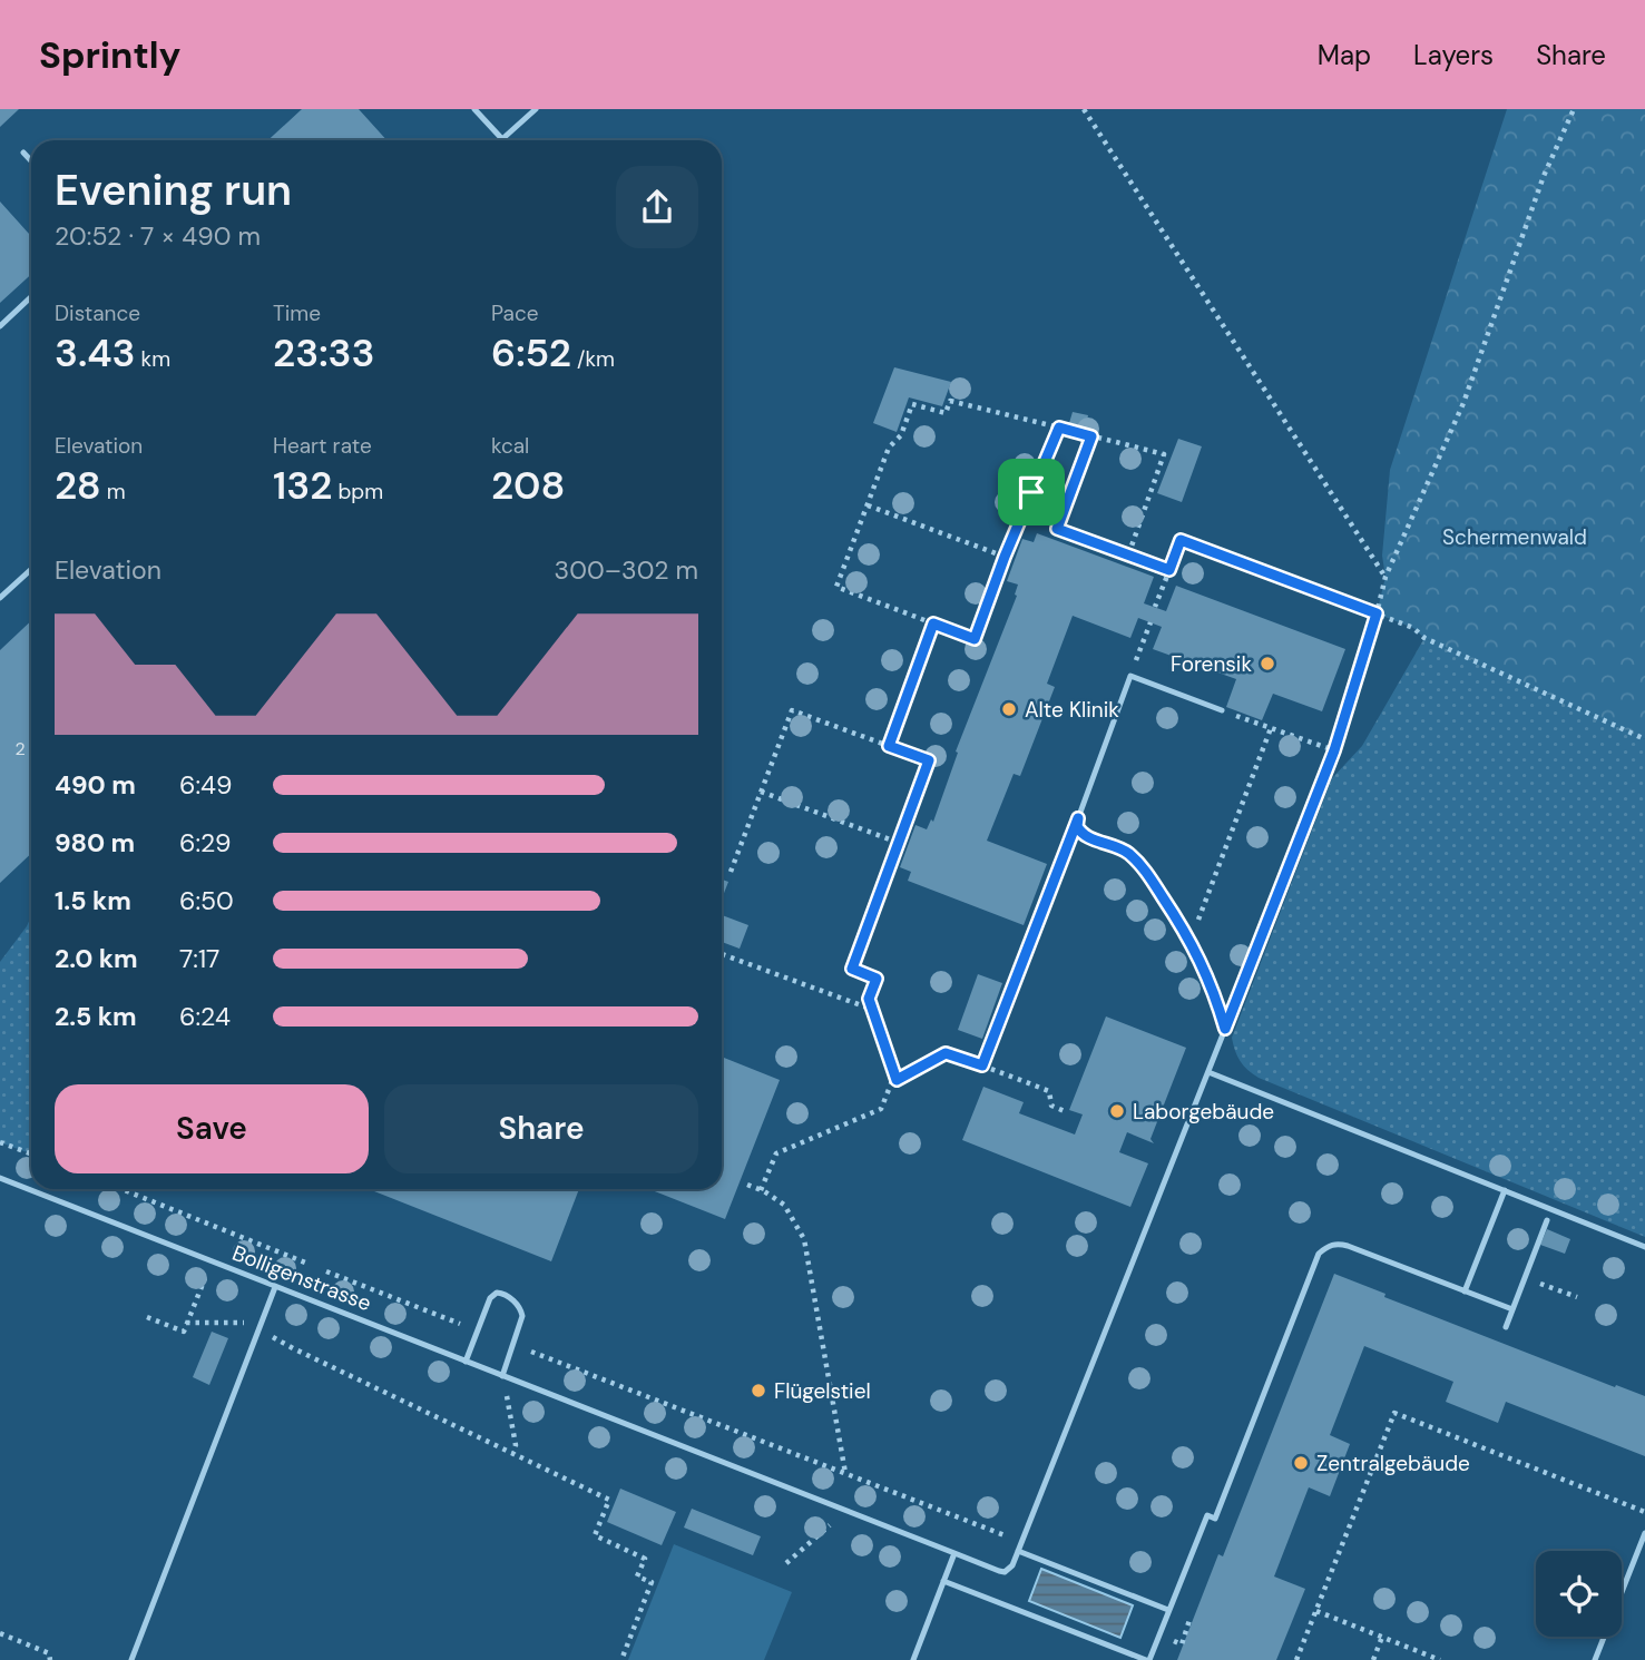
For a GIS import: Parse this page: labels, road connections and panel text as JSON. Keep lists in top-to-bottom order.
{
  "streets": {
    "lane": ["Bolligenstrasse"]
  },
  "parks": ["Schermenwald"],
  "places": [
    "Forensik",
    "Alte Klinik",
    "Laborgebäude",
    "Flügelstiel",
    "Zentralgebäude"
  ],
  "house_numbers": ["2"],
  "page": {
    "header": "Sprintly",
    "nav": ["Map", "Layers", "Share"],
    "heading": ["Evening run", "20:52 · 7 × 490 m"],
    "stats": [
      ["Distance", "3.43 km"],
      ["Time", "23:33"],
      ["Pace", "6:52 /km"],
      ["Elevation", "28 m"],
      ["Heart rate", "132 bpm"],
      ["kcal", "208"]
    ],
    "chart": ["Elevation", "300–302 m"],
    "list": [
      {
        "name": "490 m",
        "note": "6:49"
      },
      {
        "name": "980 m",
        "note": "6:29"
      },
      {
        "name": "1.5 km",
        "note": "6:50"
      },
      {
        "name": "2.0 km",
        "note": "7:17"
      },
      {
        "name": "2.5 km",
        "note": "6:24"
      }
    ],
    "buttons": ["Save", "Share"]
  }
}
